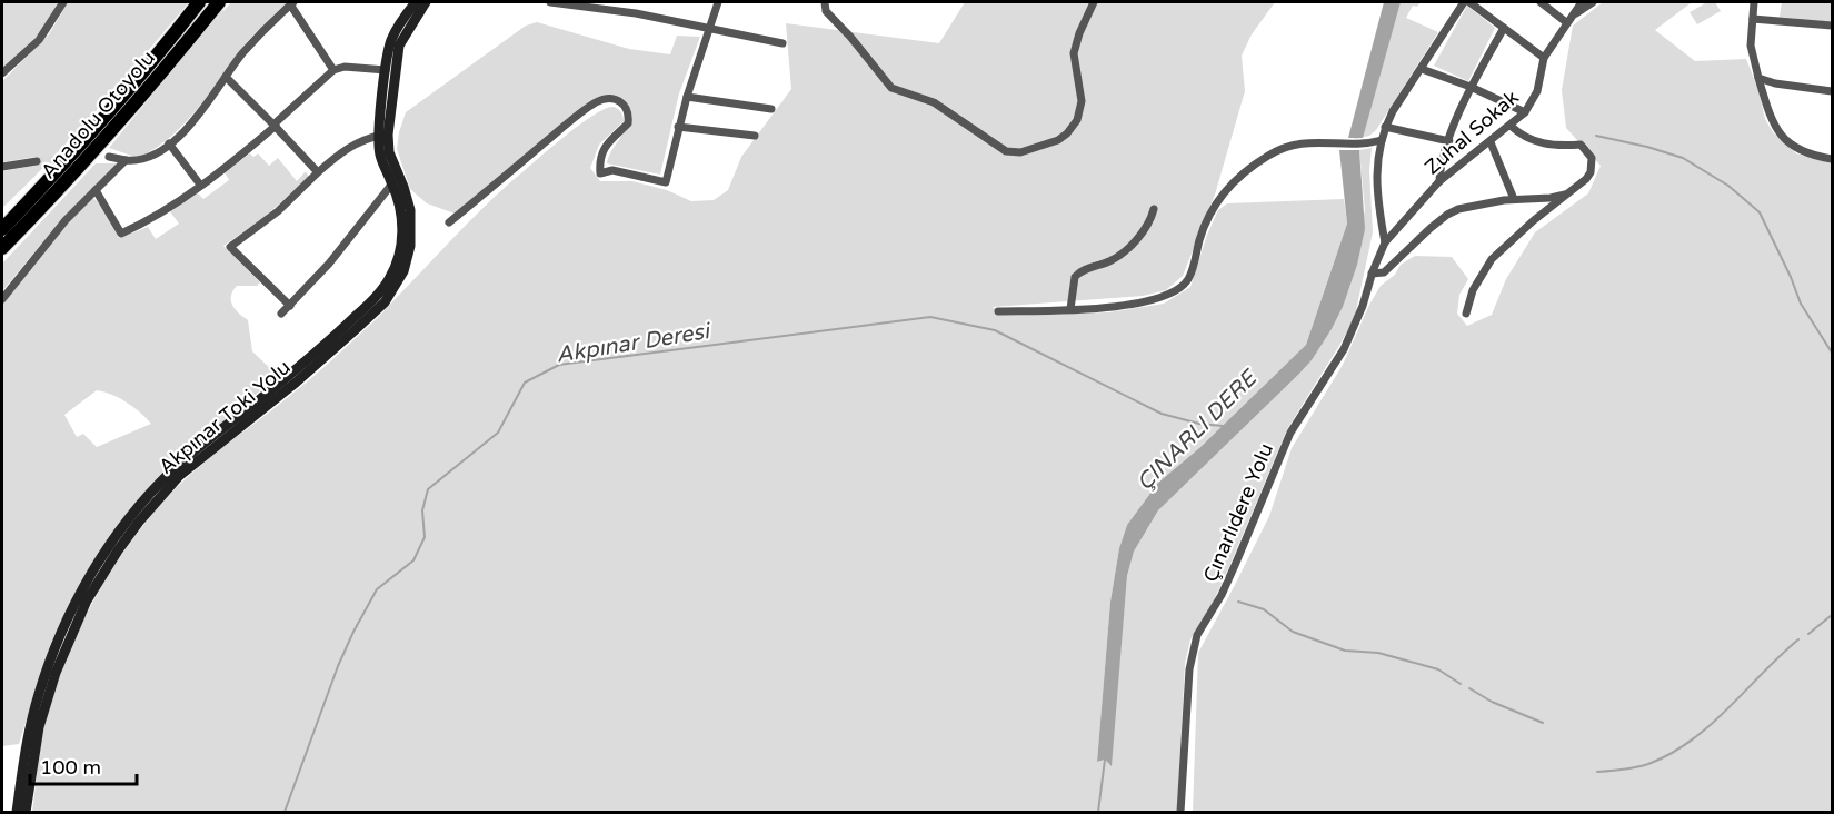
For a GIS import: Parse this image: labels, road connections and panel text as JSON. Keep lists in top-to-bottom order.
{
  "streets": {
    "highway": ["Anadolu Otoyolu"],
    "main road": ["Akpınar Toki Yolu"],
    "street": ["Zuhal Sokak", "Çınarlıdere Yolu"]
  },
  "crossings": [
    ["Zuhal Sokak", "Çınarlıdere Yolu"]
  ],
  "water": ["Akpınar Deresi", "ÇINARLI DERE"],
  "scale_bar": "100 m"
}
